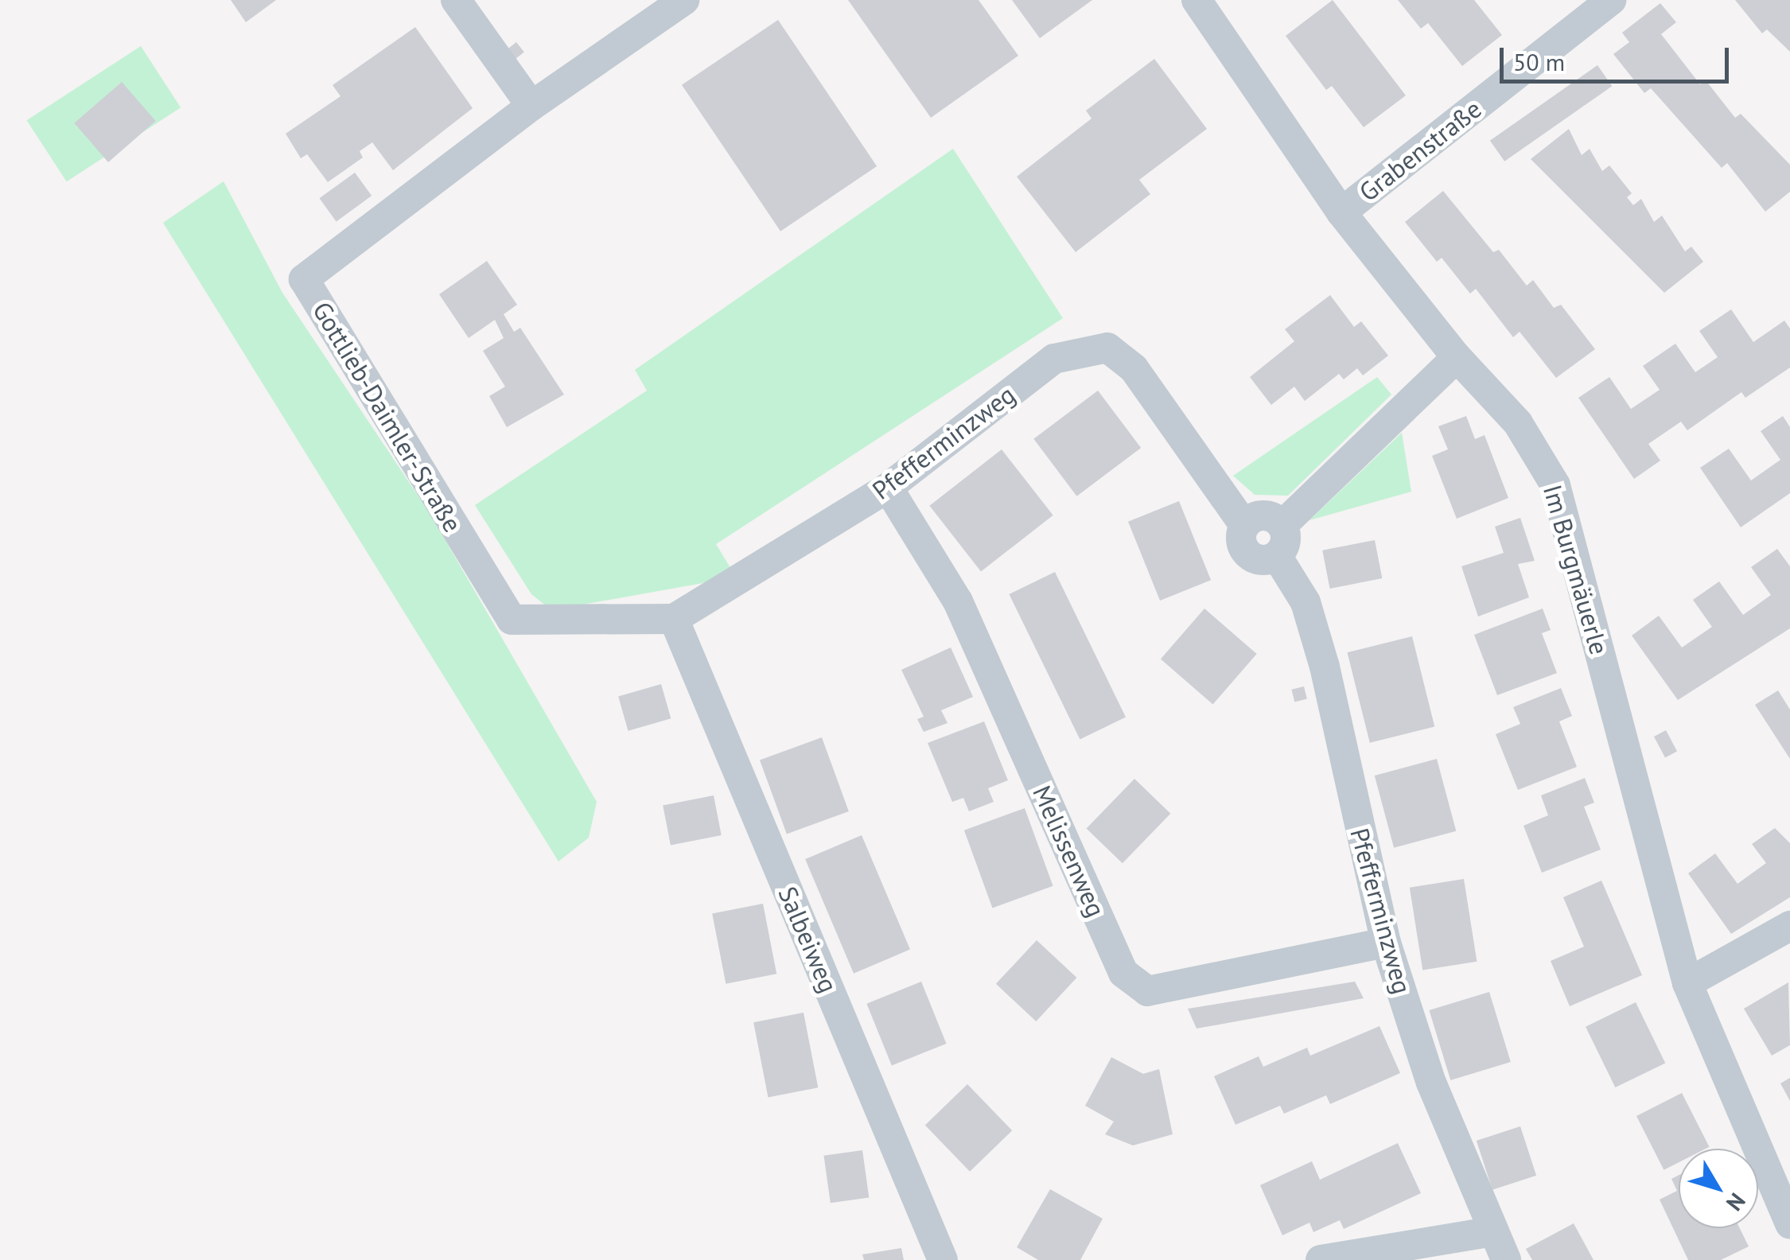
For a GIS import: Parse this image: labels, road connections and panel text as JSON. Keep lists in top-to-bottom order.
{
  "streets": {
    "street": [
      "Grabenstraße",
      "Gottlieb-Daimler-Straße",
      "Pfefferminzweg",
      "Im Burgmäuerle",
      "Melissenweg",
      "Salbeiweg"
    ]
  },
  "crossings": [
    ["Grabenstraße", "Im Burgmäuerle"],
    ["Gottlieb-Daimler-Straße", "Pfefferminzweg"],
    ["Gottlieb-Daimler-Straße", "Salbeiweg"],
    ["Pfefferminzweg", "Melissenweg"],
    ["Pfefferminzweg", "Salbeiweg"]
  ],
  "scale_bar": "50 m",
  "north": "bottom right"
}
